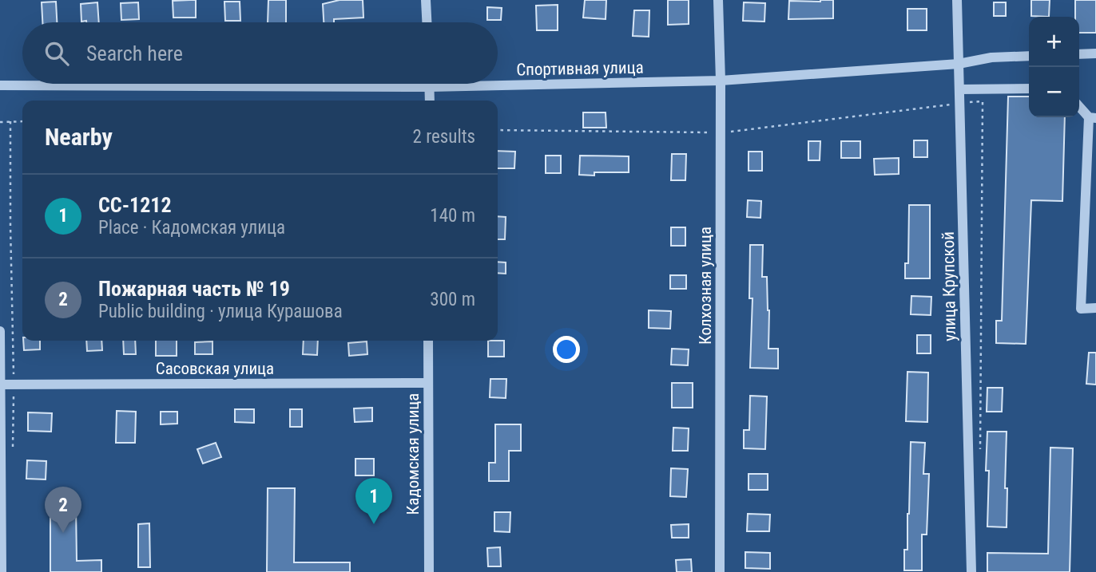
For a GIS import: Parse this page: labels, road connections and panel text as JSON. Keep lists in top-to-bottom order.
{
  "streets": {
    "street": [
      "Спортивная улица",
      "Колхозная улица",
      "улица Крупской",
      "Сасовская улица",
      "Кадомская улица"
    ]
  },
  "crossings": [
    ["Спортивная улица", "Колхозная улица"],
    ["Спортивная улица", "улица Крупской"],
    ["Сасовская улица", "Кадомская улица"]
  ],
  "page": {
    "map_buttons": ["+", "−"],
    "search": "Search here",
    "heading": ["Nearby", "2 results"],
    "list": [
      {
        "mark": "1",
        "name": "СС-1212",
        "note": "Place · Кадомская улица",
        "value": "140 m"
      },
      {
        "mark": "2",
        "name": "Пожарная часть № 19",
        "note": "Public building · улица Курашова",
        "value": "300 m"
      }
    ],
    "pins": ["1", "2"]
  }
}
